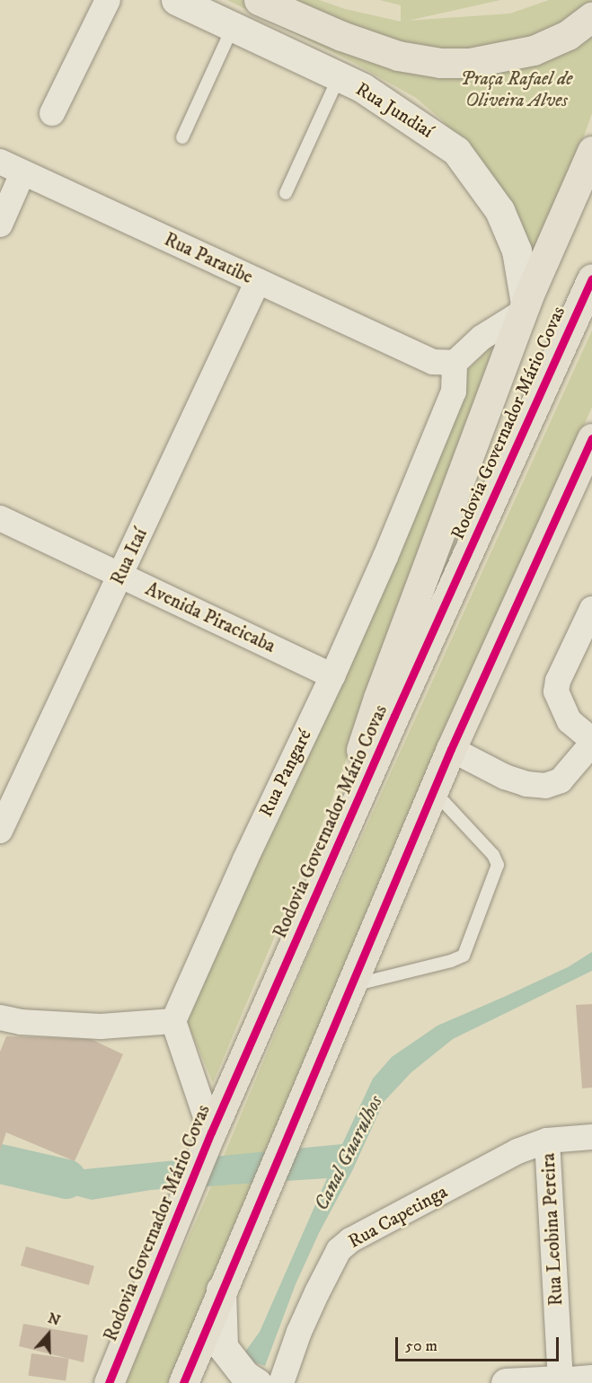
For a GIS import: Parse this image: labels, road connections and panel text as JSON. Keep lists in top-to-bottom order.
{
  "streets": {
    "highway": ["Rodovia Governador Mário Covas"],
    "main road": ["Rua Jundiaí"],
    "street": [
      "Rua Paratibe",
      "Rua Itaí",
      "Avenida Piracicaba",
      "Rua Pangaré",
      "Rua Capetinga",
      "Rua Leobina Pereira"
    ]
  },
  "crossings": [
    ["Rua Paratibe", "Rua Itaí"],
    ["Rua Paratibe", "Rua Pangaré"],
    ["Rua Itaí", "Avenida Piracicaba"],
    ["Avenida Piracicaba", "Rua Pangaré"],
    ["Rua Capetinga", "Rua Leobina Pereira"]
  ],
  "water": ["Canal Guarulhos"],
  "parks": ["Praça Rafael de Oliveira Alves"],
  "scale_bar": "50 m",
  "north": "top"
}
